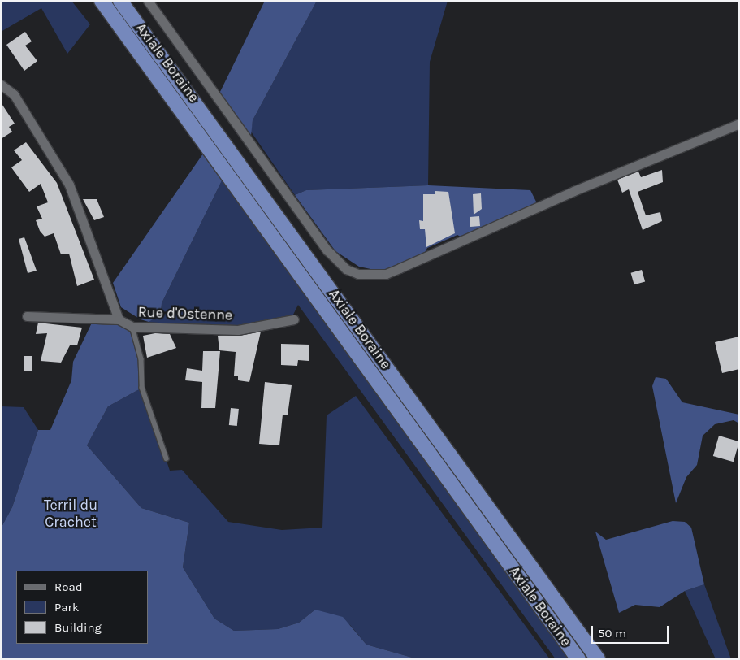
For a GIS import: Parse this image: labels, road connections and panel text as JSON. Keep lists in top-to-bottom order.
{
  "streets": {
    "highway": ["Axiale Boraine"],
    "street": ["Rue d'Ostenne"]
  },
  "parks": ["Terril du Crachet"],
  "legend": ["Road", "Park", "Building"],
  "scale_bar": "50 m"
}
